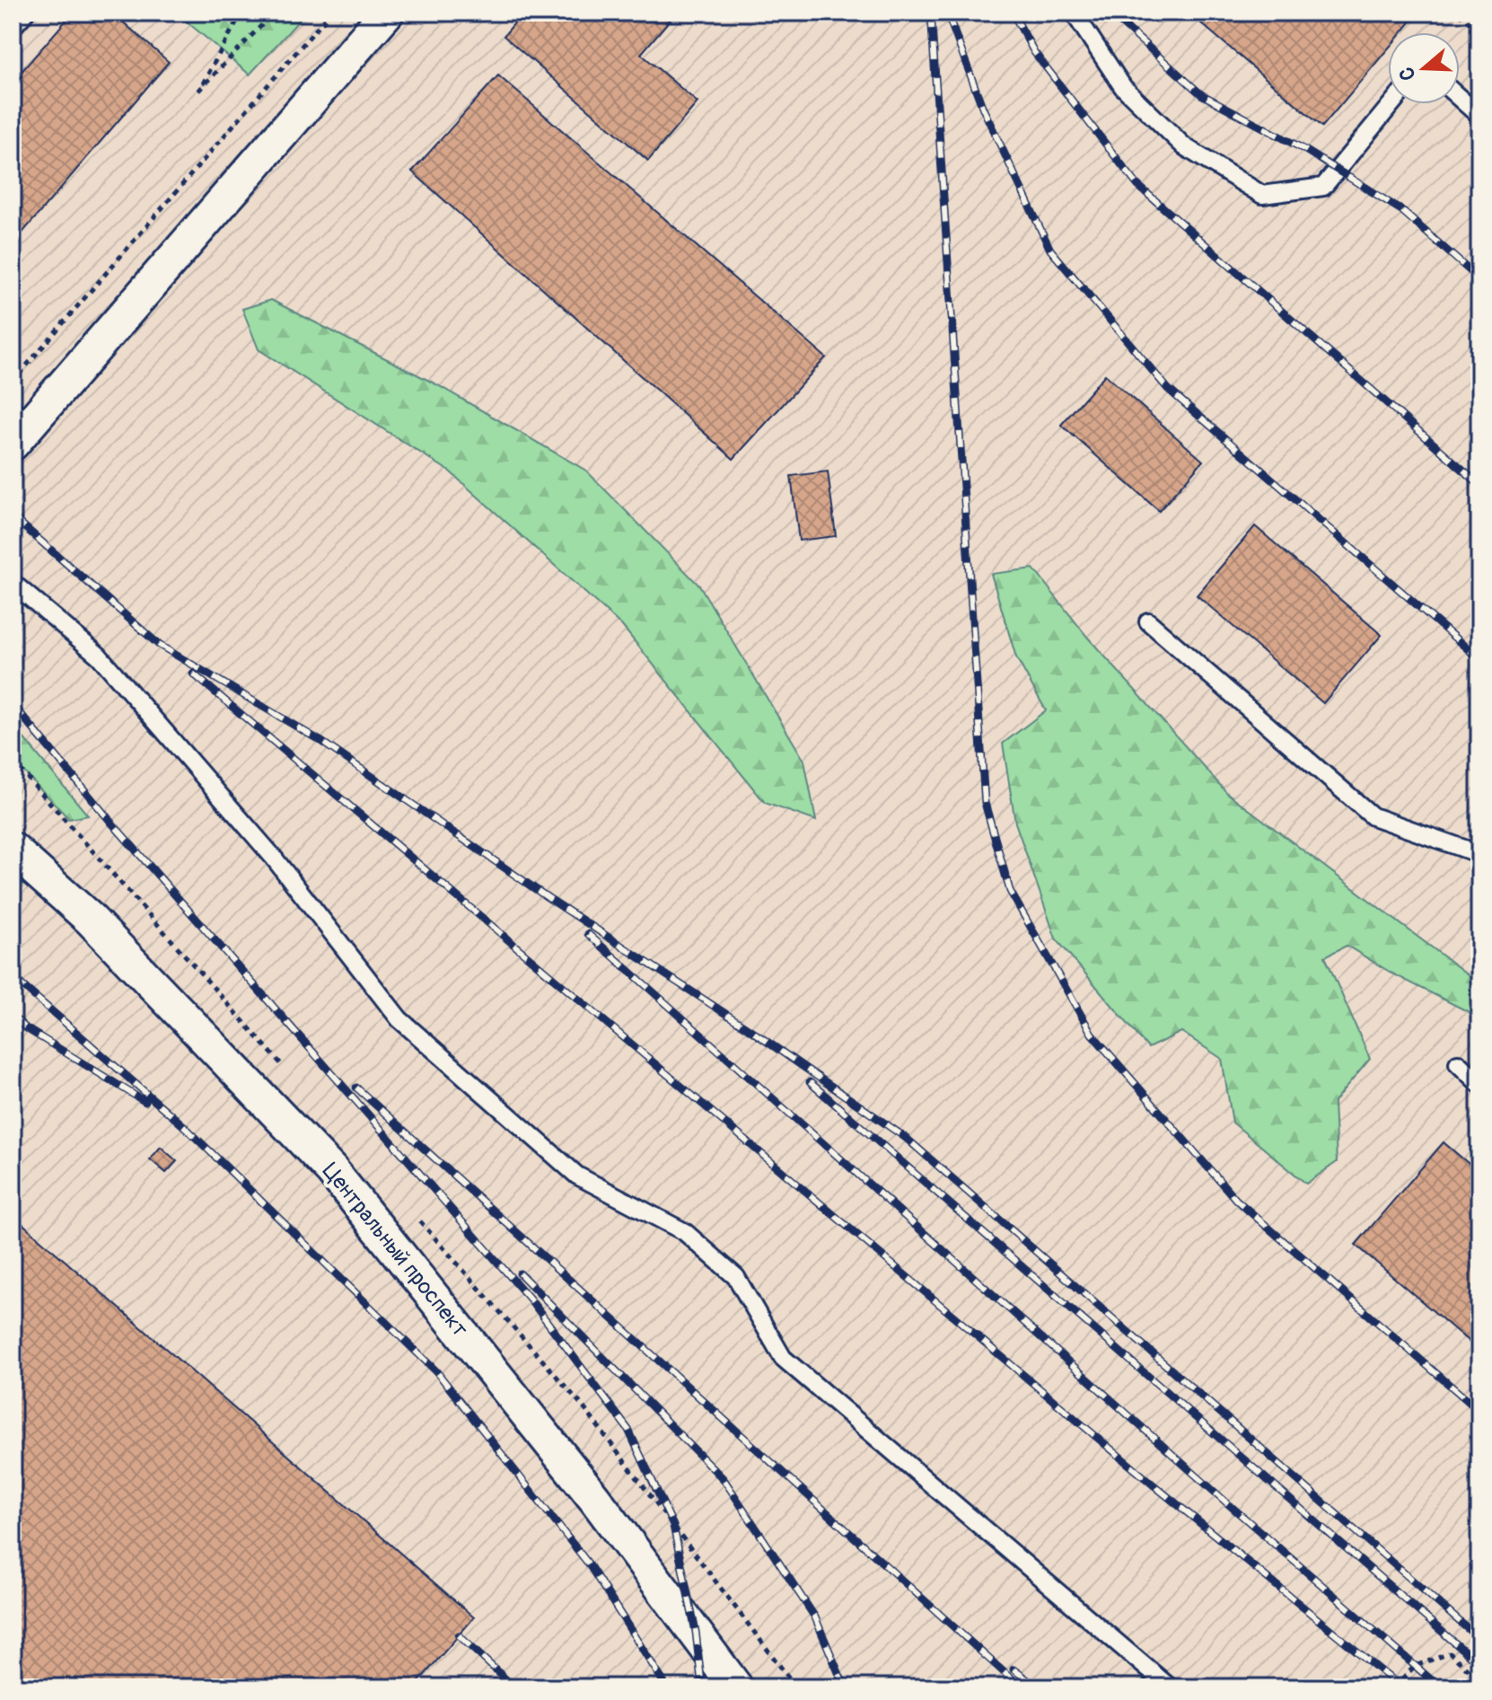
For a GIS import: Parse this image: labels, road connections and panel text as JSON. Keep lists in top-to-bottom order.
{
  "streets": {
    "street": ["Центральный проспект"]
  },
  "north": "left"
}
